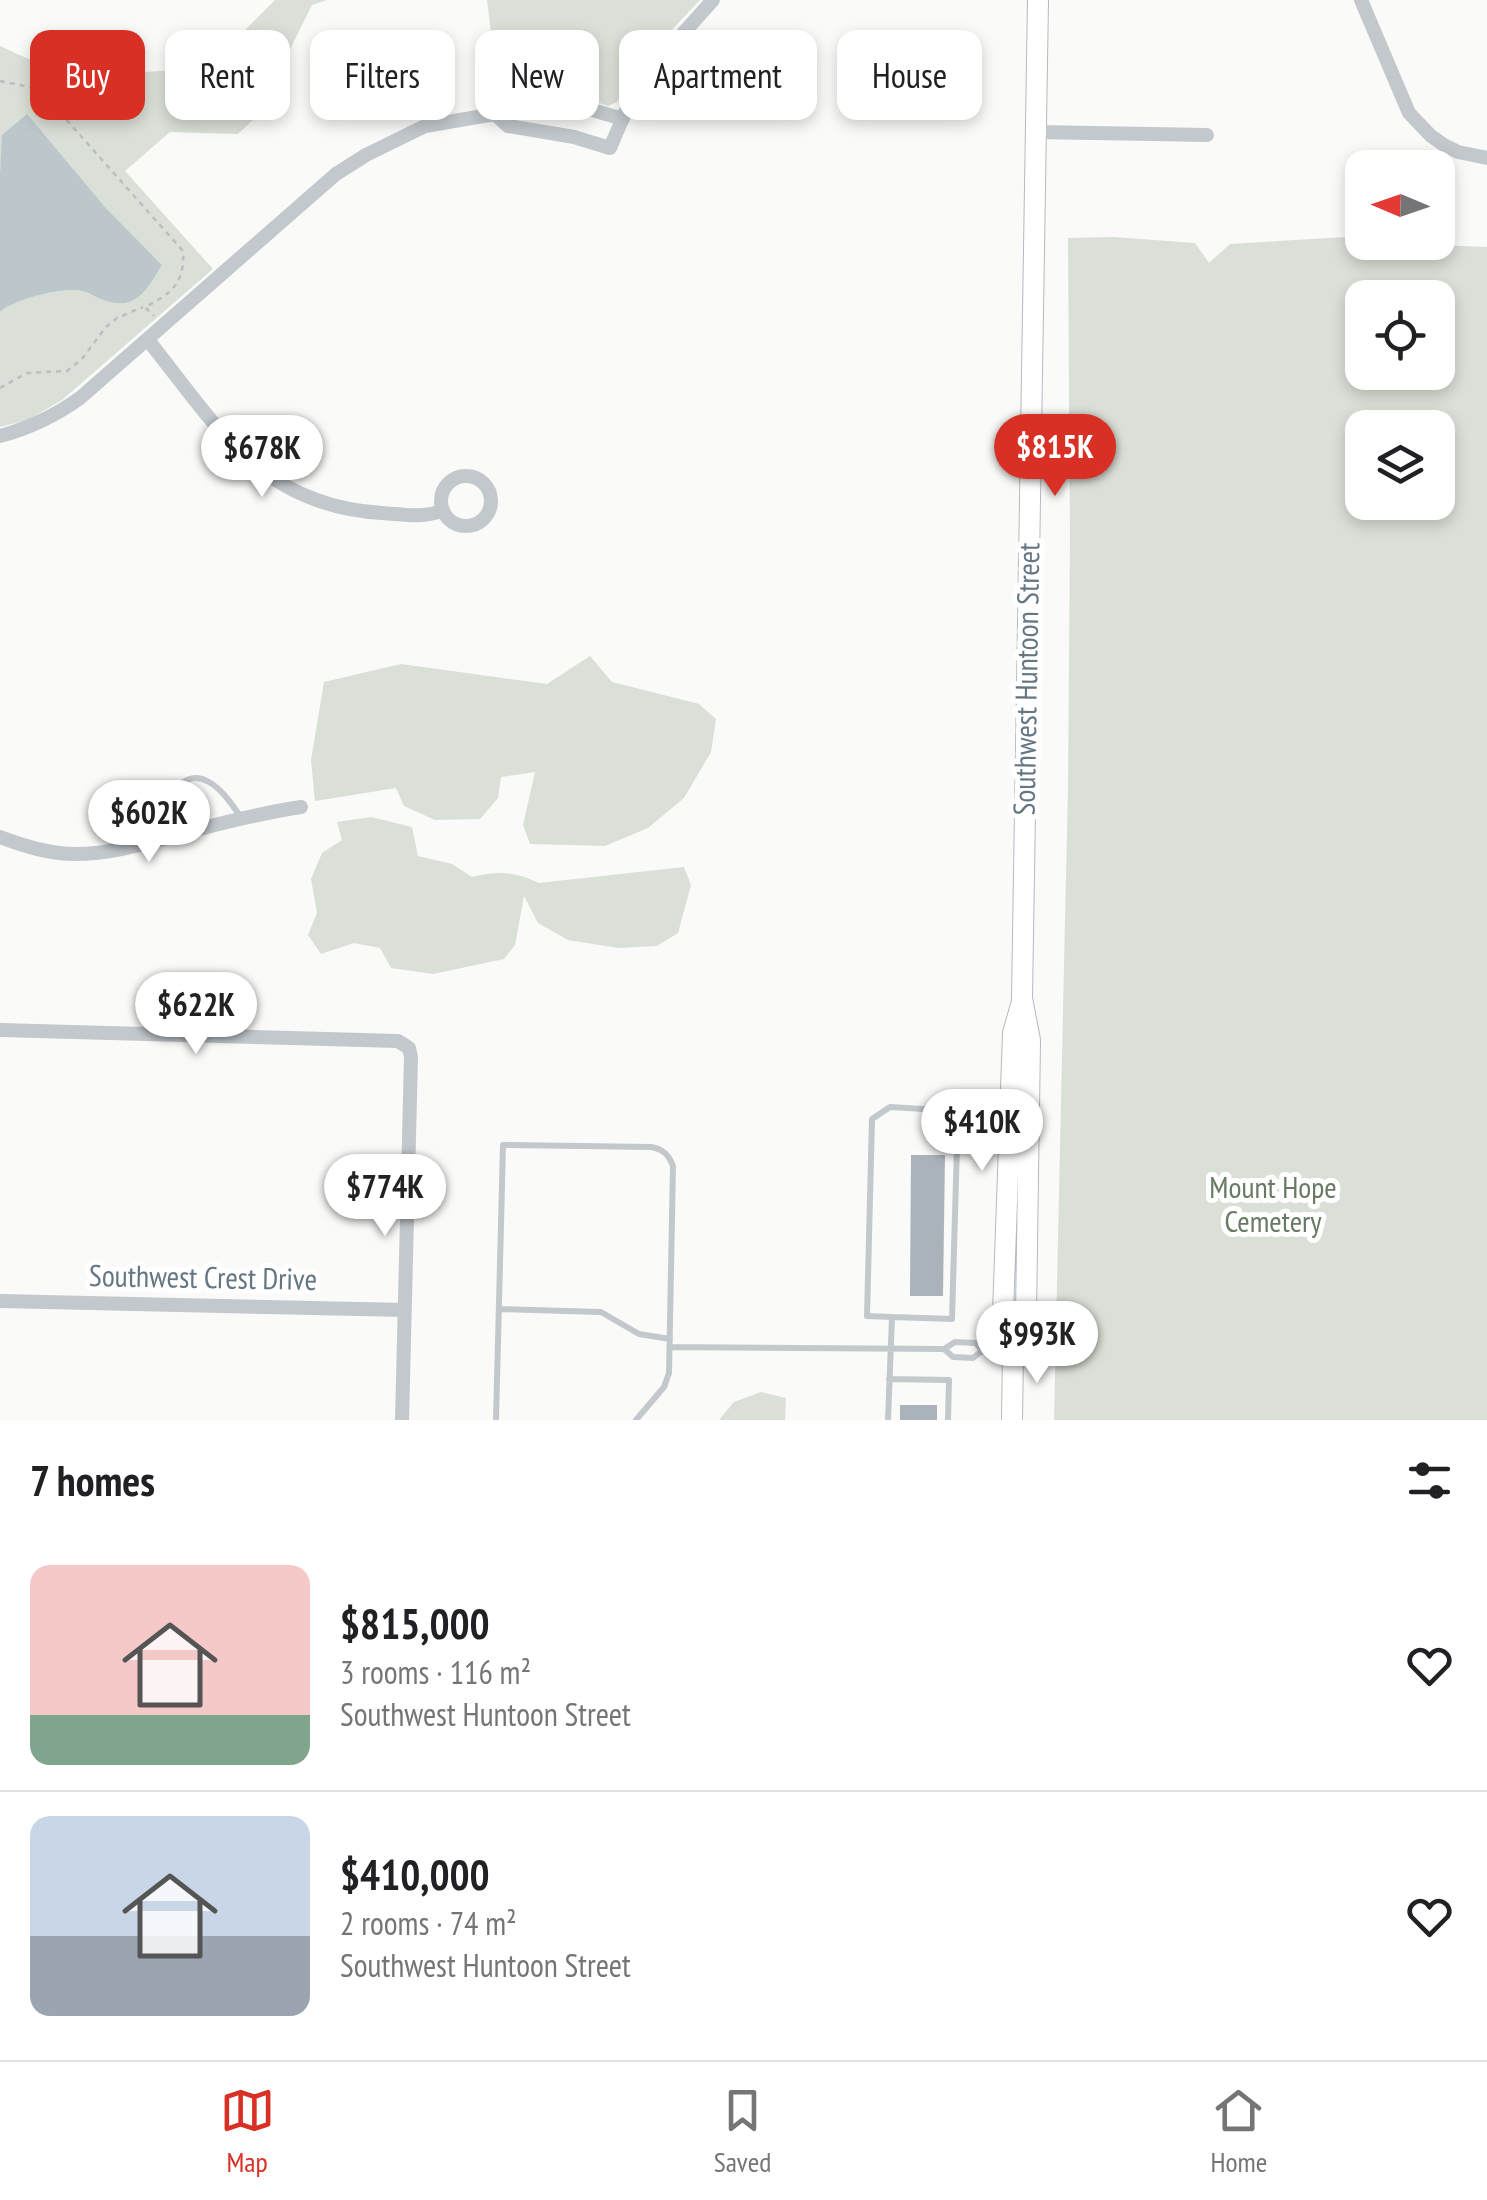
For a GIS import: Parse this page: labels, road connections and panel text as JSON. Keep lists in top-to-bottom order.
{
  "streets": {
    "main road": ["Southwest Huntoon Street"],
    "street": ["Southwest Crest Drive"]
  },
  "parks": ["Mount Hope Cemetery"],
  "north": "left",
  "page": {
    "chip": [
      "Buy",
      "Rent",
      "Filters",
      "New",
      "Apartment",
      "House"
    ],
    "price": [
      "$815K",
      "$678K",
      "$602K",
      "$622K",
      "$410K",
      "$774K",
      "$993K"
    ],
    "heading": "7 homes",
    "list": [
      {
        "name": "$815,000",
        "note": "3 rooms · 116 m² · Southwest Huntoon Street"
      },
      {
        "name": "$410,000",
        "note": "2 rooms · 74 m² · Southwest Huntoon Street"
      }
    ],
    "tabs": ["Map", "Saved", "Home"]
  }
}
